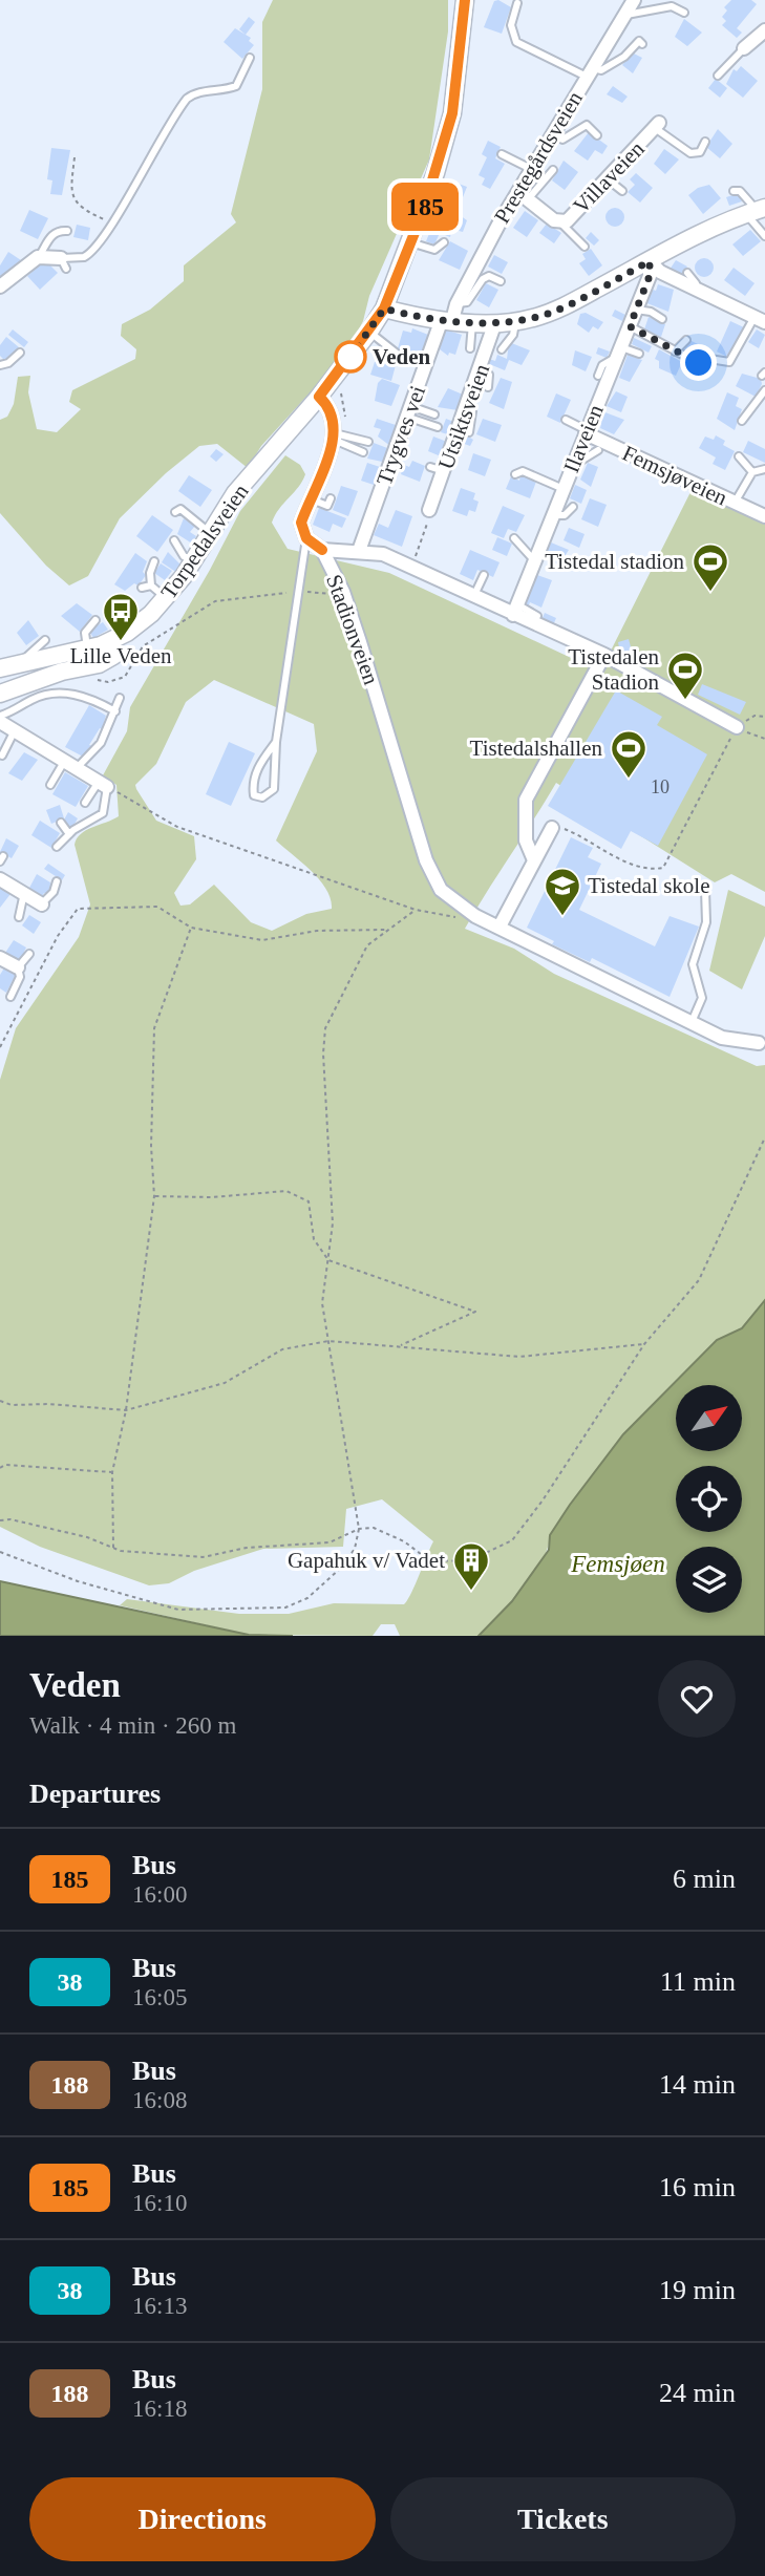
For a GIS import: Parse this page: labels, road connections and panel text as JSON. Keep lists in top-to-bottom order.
{
  "streets": {
    "main road": ["Torpedalsveien"],
    "street": [
      "Prestegårdsveien",
      "Villaveien",
      "Utsiktsveien",
      "Trygves vei",
      "Ilaveien",
      "Femsjøveien",
      "Stadionveien"
    ]
  },
  "crossings": [
    ["Prestegårdsveien", "Villaveien"],
    ["Prestegårdsveien", "Trygves vei"],
    ["Trygves vei", "Stadionveien"],
    ["Ilaveien", "Femsjøveien"],
    ["Ilaveien", "Stadionveien"]
  ],
  "water": ["Femsjøen"],
  "places": {
    "other": ["Veden"],
    "sports": ["Tistedal stadion", "Tistedalen Stadion", "Tistedalshallen"],
    "bus stop": ["Lille Veden"],
    "school or university": ["Tistedal skole"],
    "building": ["Gapahuk v/ Vadet"]
  },
  "lines": ["bus line 185"],
  "house_numbers": ["10"],
  "north": "top right",
  "page": {
    "on_map": "185",
    "heading": [
      ["Veden", "Walk · 4 min · 260 m"],
      "Departures"
    ],
    "list": [
      {
        "mark": "185",
        "name": "Bus",
        "note": "16:00",
        "value": "6 min"
      },
      {
        "mark": "38",
        "name": "Bus",
        "note": "16:05",
        "value": "11 min"
      },
      {
        "mark": "188",
        "name": "Bus",
        "note": "16:08",
        "value": "14 min"
      },
      {
        "mark": "185",
        "name": "Bus",
        "note": "16:10",
        "value": "16 min"
      },
      {
        "mark": "38",
        "name": "Bus",
        "note": "16:13",
        "value": "19 min"
      },
      {
        "mark": "188",
        "name": "Bus",
        "note": "16:18",
        "value": "24 min"
      }
    ],
    "buttons": ["Directions", "Tickets"]
  }
}
